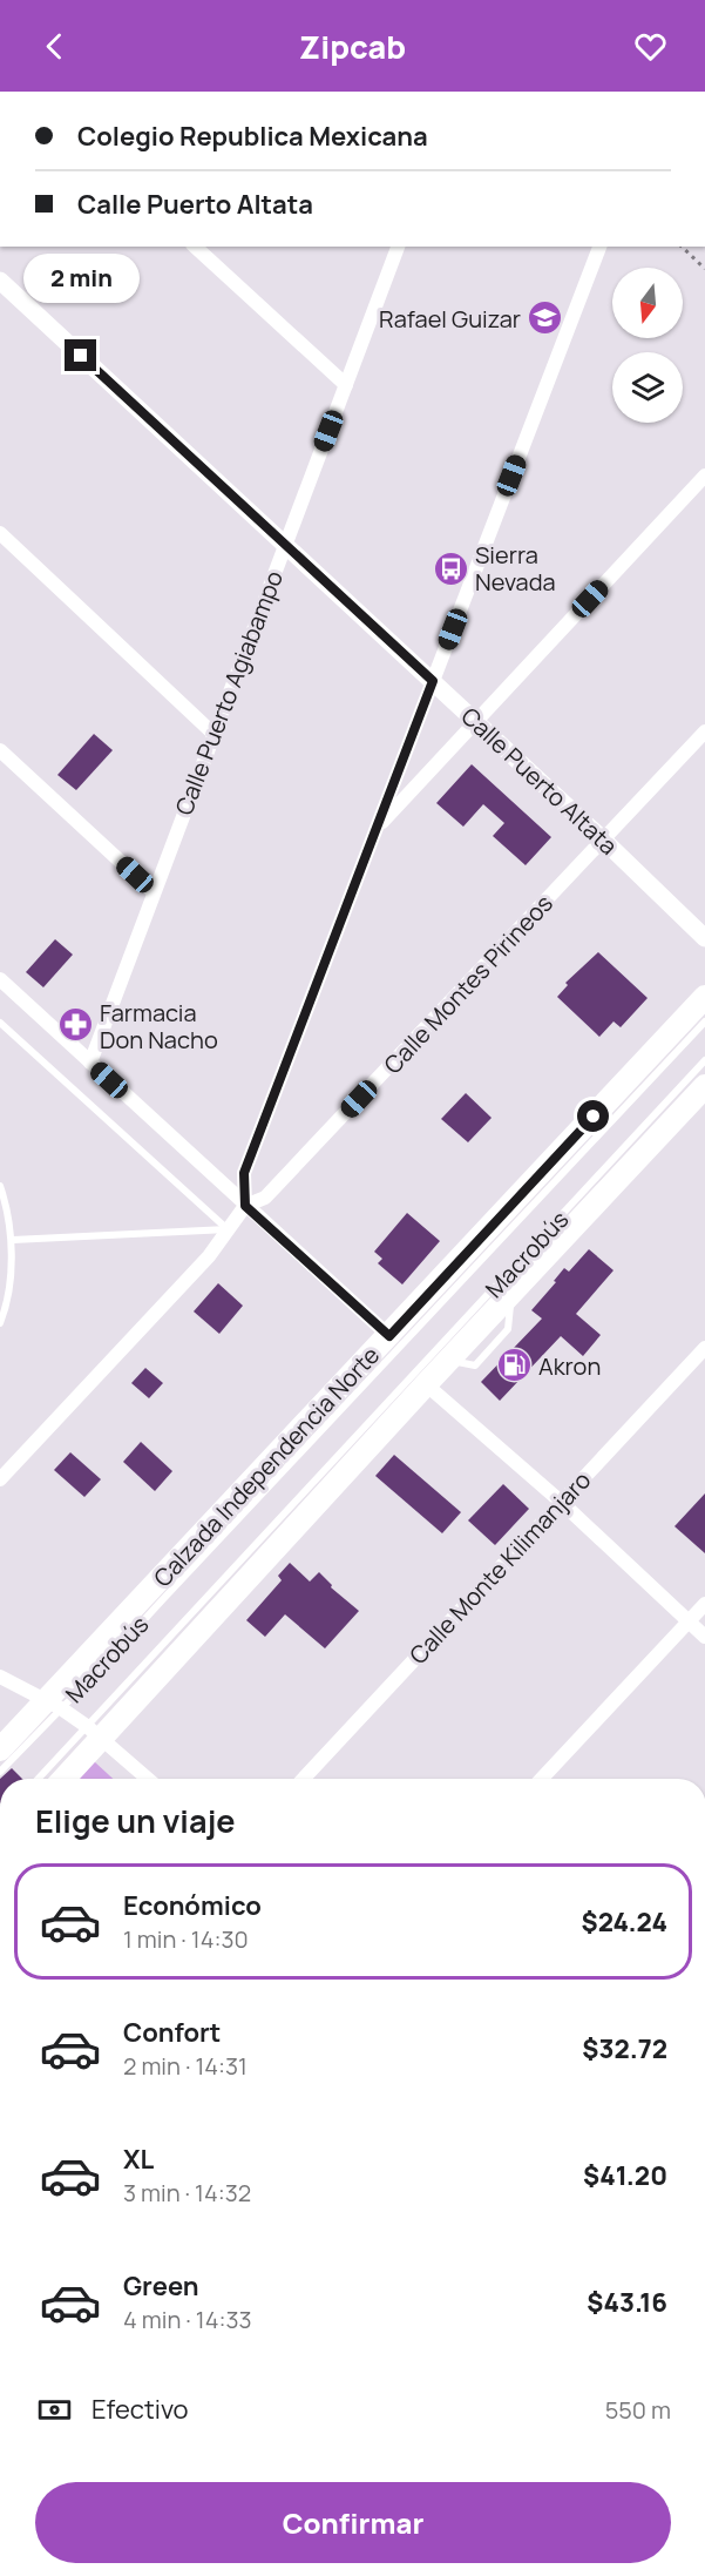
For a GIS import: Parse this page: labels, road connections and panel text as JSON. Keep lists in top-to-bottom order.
{
  "streets": {
    "main road": ["Calzada Independencia Norte"],
    "street": [
      "Calle Puerto Agiabampo",
      "Calle Puerto Altata",
      "Calle Montes Pirineos",
      "Calle Monte Kilimanjaro"
    ],
    "lane": ["Macrobús"]
  },
  "crossings": [
    ["Calle Puerto Agiabampo", "Calle Puerto Altata"],
    ["Calle Puerto Altata", "Calle Montes Pirineos"],
    ["Macrobús", "Calzada Independencia Norte"]
  ],
  "places": {
    "school or university": ["Rafael Guizar"],
    "bus stop": ["Sierra Nevada"],
    "pharmacy": ["Farmacia Don Nacho"],
    "fuel station": ["Akron"]
  },
  "north": "bottom",
  "page": {
    "header": "Zipcab",
    "banner": ["Colegio Republica Mexicana", "Calle Puerto Altata"],
    "bubble": "2 min",
    "heading": "Elige un viaje",
    "list": [
      {
        "name": "Económico",
        "note": "1 min · 14:30",
        "value": "$24.24"
      },
      {
        "name": "Confort",
        "note": "2 min · 14:31",
        "value": "$32.72"
      },
      {
        "name": "XL",
        "note": "3 min · 14:32",
        "value": "$41.20"
      },
      {
        "name": "Green",
        "note": "4 min · 14:33",
        "value": "$43.16"
      }
    ],
    "pay": ["Efectivo", "550 m"],
    "buttons": "Confirmar"
  }
}
